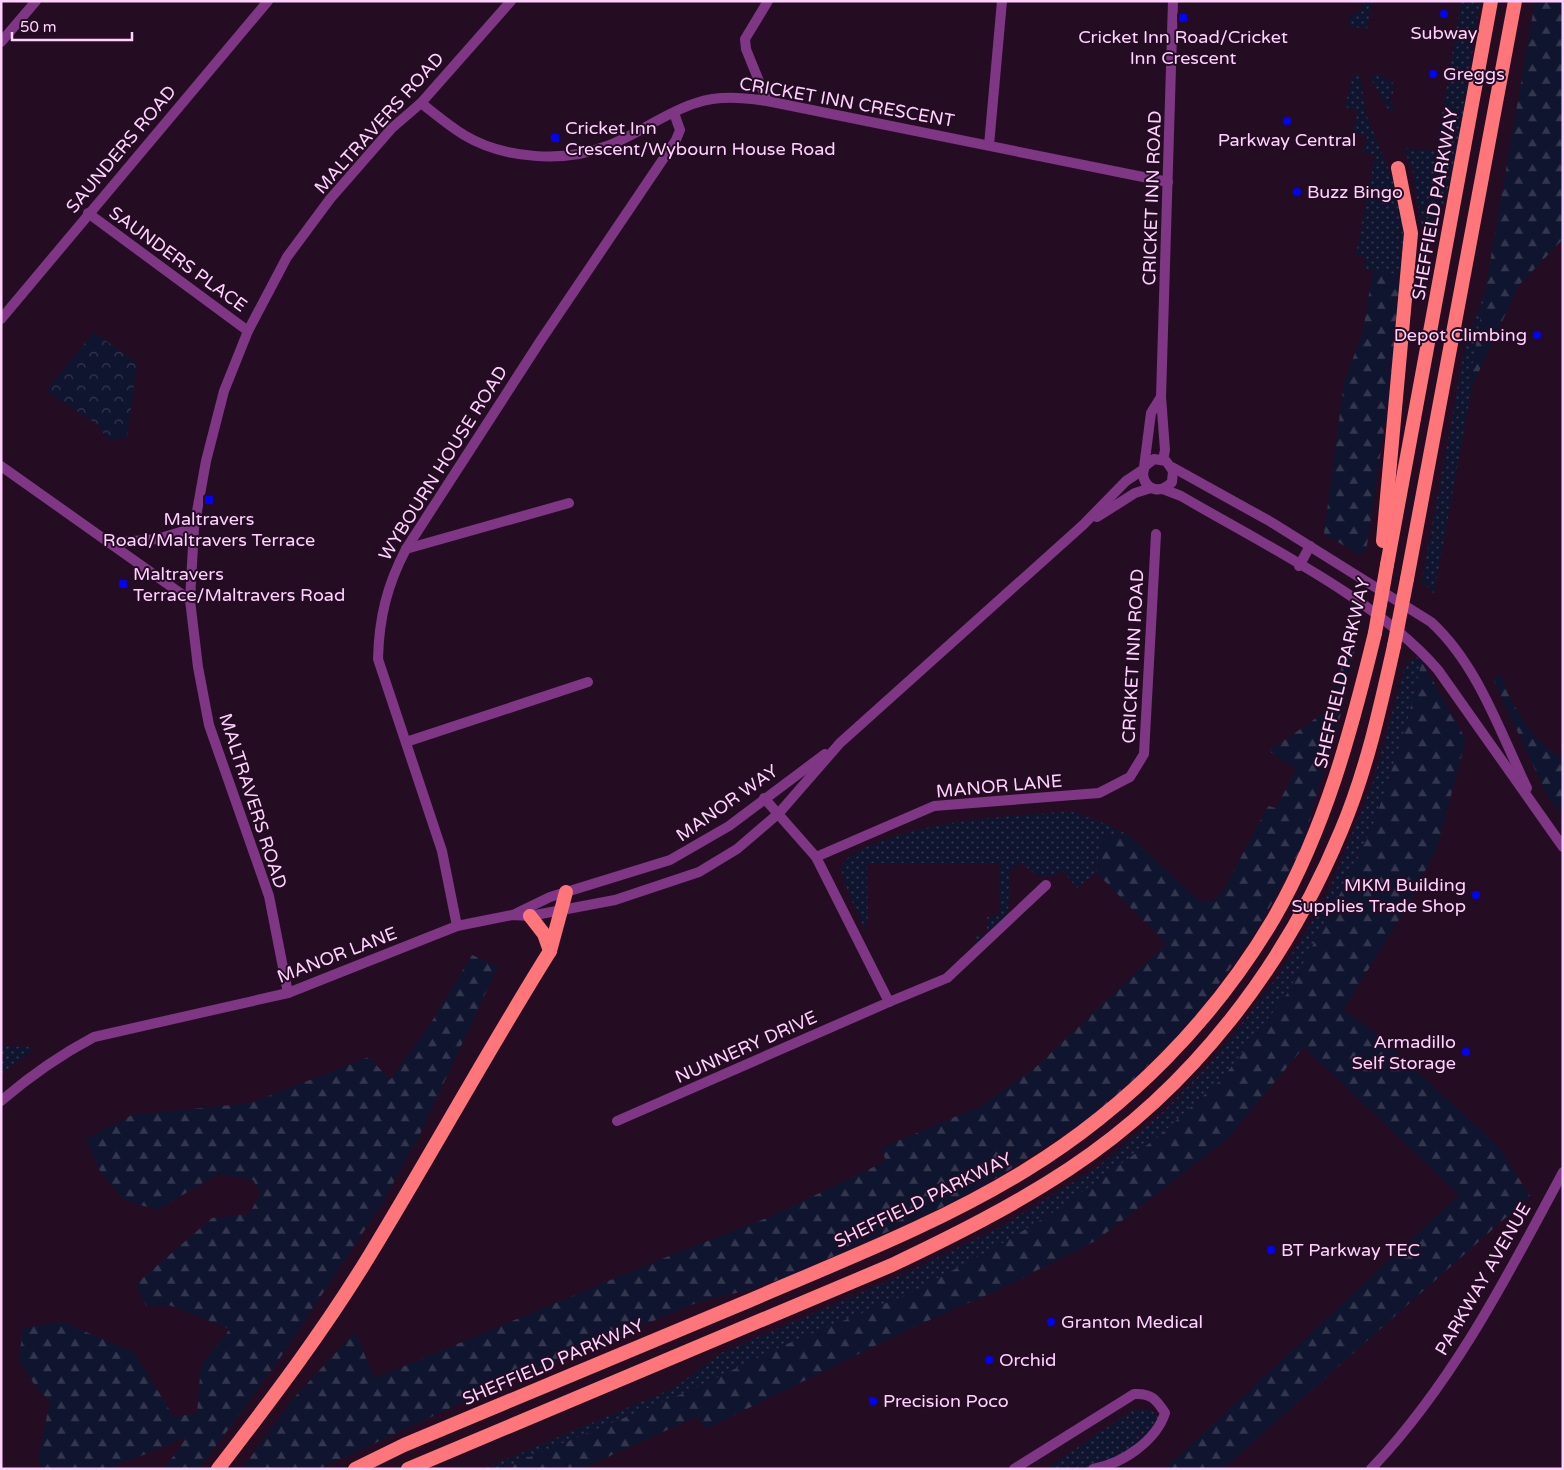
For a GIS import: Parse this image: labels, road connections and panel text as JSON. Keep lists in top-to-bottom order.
{
  "streets": {
    "highway": ["SHEFFIELD PARKWAY"],
    "street": [
      "CRICKET INN CRESCENT",
      "MALTRAVERS ROAD",
      "SAUNDERS ROAD",
      "CRICKET INN ROAD",
      "SAUNDERS PLACE",
      "WYBOURN HOUSE ROAD",
      "MANOR LANE",
      "MANOR WAY",
      "NUNNERY DRIVE",
      "PARKWAY AVENUE"
    ]
  },
  "crossings": [
    ["CRICKET INN CRESCENT", "MALTRAVERS ROAD"],
    ["CRICKET INN CRESCENT", "CRICKET INN ROAD"],
    ["CRICKET INN CRESCENT", "WYBOURN HOUSE ROAD"],
    ["MALTRAVERS ROAD", "SAUNDERS PLACE"],
    ["MALTRAVERS ROAD", "MANOR LANE"],
    ["SAUNDERS ROAD", "SAUNDERS PLACE"],
    ["CRICKET INN ROAD", "MANOR LANE"],
    ["CRICKET INN ROAD", "MANOR WAY"],
    ["WYBOURN HOUSE ROAD", "MANOR LANE"],
    ["MANOR LANE", "MANOR WAY"]
  ],
  "places": {
    "other": [
      "Subway",
      "Greggs",
      "Parkway Central",
      "Buzz Bingo",
      "Depot Climbing",
      "MKM Building Supplies Trade Shop",
      "Armadillo Self Storage",
      "BT Parkway TEC",
      "Granton Medical",
      "Orchid",
      "Precision Poco"
    ],
    "transit": [
      "Cricket Inn Road/Cricket Inn Crescent",
      "Cricket Inn Crescent/Wybourn House Road",
      "Maltravers Road/Maltravers Terrace",
      "Maltravers Terrace/Maltravers Road"
    ]
  },
  "scale_bar": "50 m"
}
